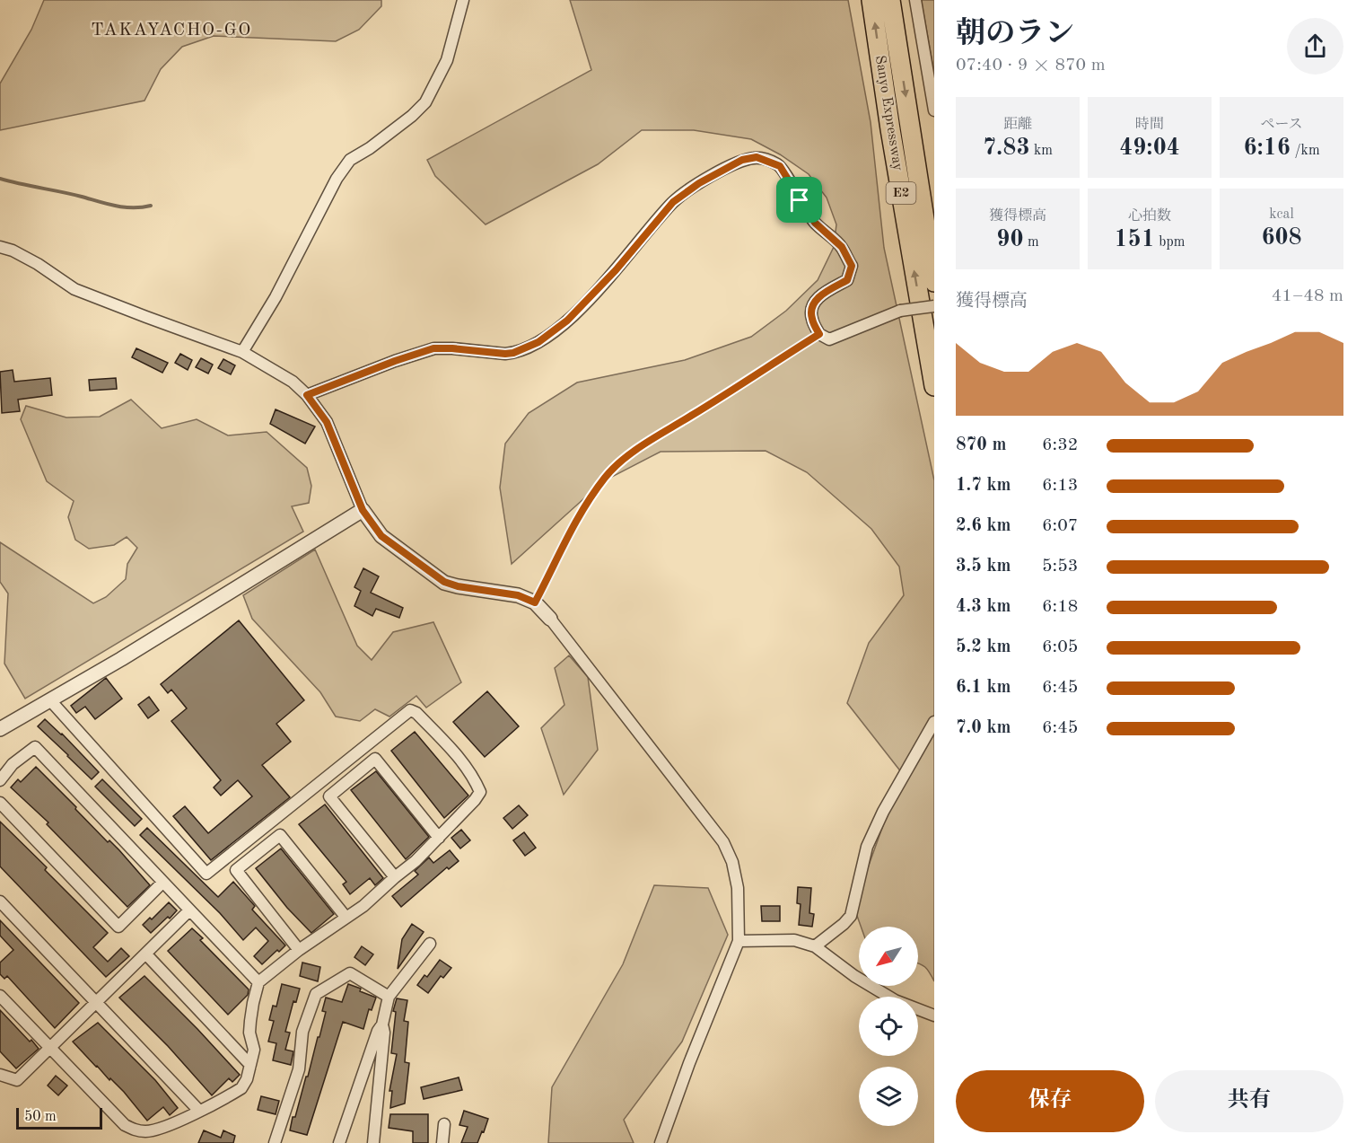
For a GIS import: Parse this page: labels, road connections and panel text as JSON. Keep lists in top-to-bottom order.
{
  "streets": {
    "highway": ["Sanyo Expressway", "E2"]
  },
  "districts": ["TAKAYACHO-GO"],
  "scale_bar": "50 m",
  "north": "bottom left",
  "page": {
    "heading": ["朝のラン", "07:40 · 9 × 870 m"],
    "stats": [
      ["距離", "7.83 km"],
      ["時間", "49:04"],
      ["ペース", "6:16 /km"],
      ["獲得標高", "90 m"],
      ["心拍数", "151 bpm"],
      ["kcal", "608"]
    ],
    "chart": ["獲得標高", "41–48 m"],
    "list": [
      {
        "name": "870 m",
        "note": "6:32"
      },
      {
        "name": "1.7 km",
        "note": "6:13"
      },
      {
        "name": "2.6 km",
        "note": "6:07"
      },
      {
        "name": "3.5 km",
        "note": "5:53"
      },
      {
        "name": "4.3 km",
        "note": "6:18"
      },
      {
        "name": "5.2 km",
        "note": "6:05"
      },
      {
        "name": "6.1 km",
        "note": "6:45"
      },
      {
        "name": "7.0 km",
        "note": "6:45"
      }
    ],
    "buttons": ["保存", "共有"],
    "scale": "50 m"
  }
}
